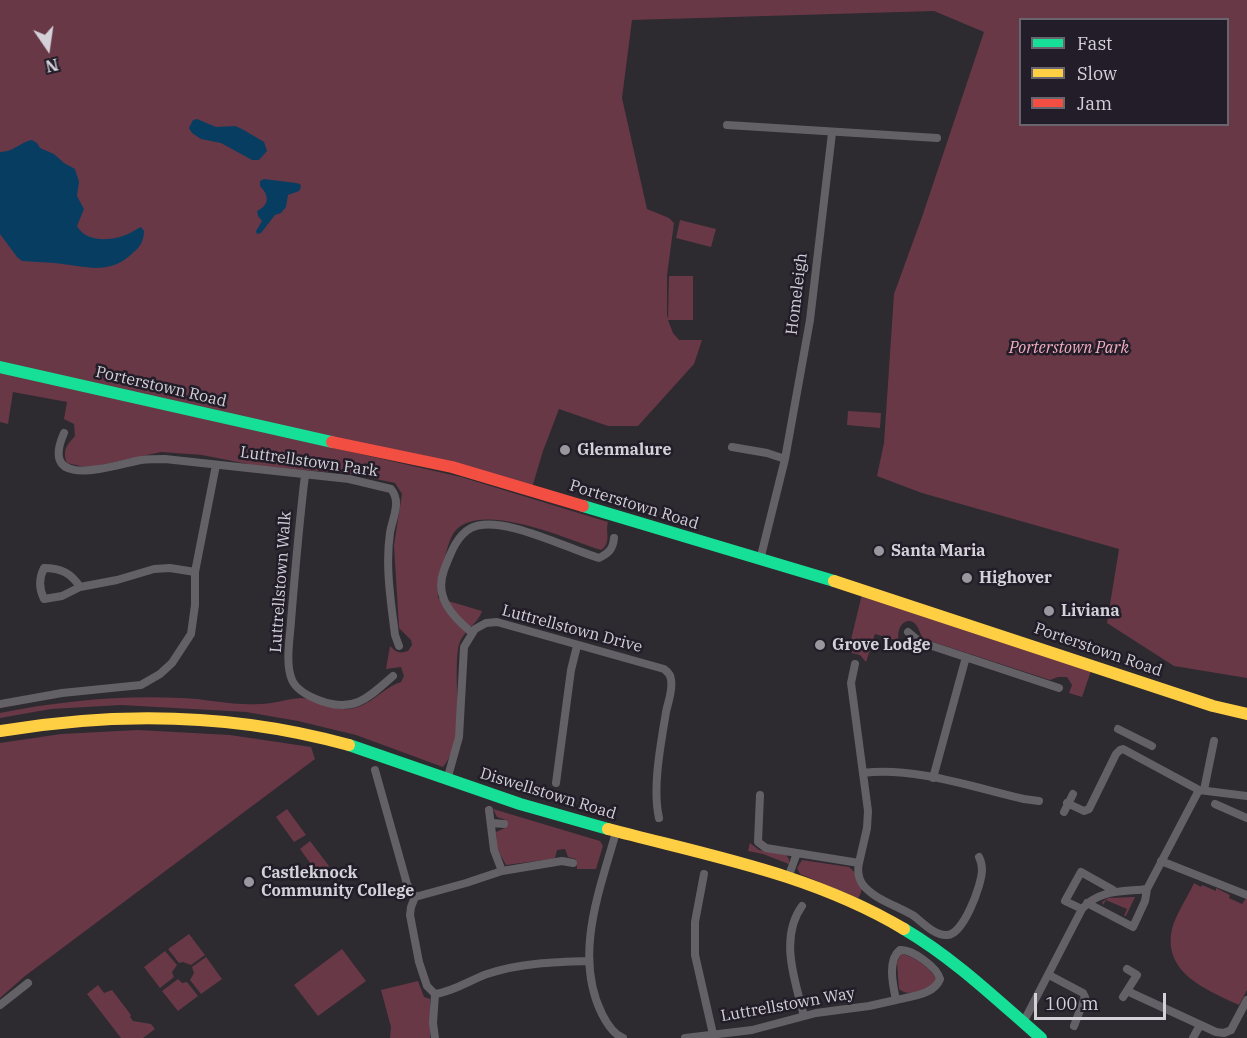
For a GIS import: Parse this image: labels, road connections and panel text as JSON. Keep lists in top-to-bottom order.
{
  "streets": {
    "street": [
      "Homeleigh",
      "Porterstown Road",
      "Luttrellstown Park",
      "Luttrellstown Walk",
      "Luttrellstown Drive",
      "Diswellstown Road",
      "Luttrellstown Way"
    ]
  },
  "crossings": [
    ["Homeleigh", "Porterstown Road"],
    ["Luttrellstown Park", "Luttrellstown Walk"]
  ],
  "parks": ["Porterstown Park"],
  "places": [
    "Glenmalure",
    "Santa Maria",
    "Highover",
    "Liviana",
    "Grove Lodge",
    "Castleknock Community College"
  ],
  "legend": ["Fast", "Slow", "Jam"],
  "scale_bar": "100 m",
  "north": "bottom"
}
